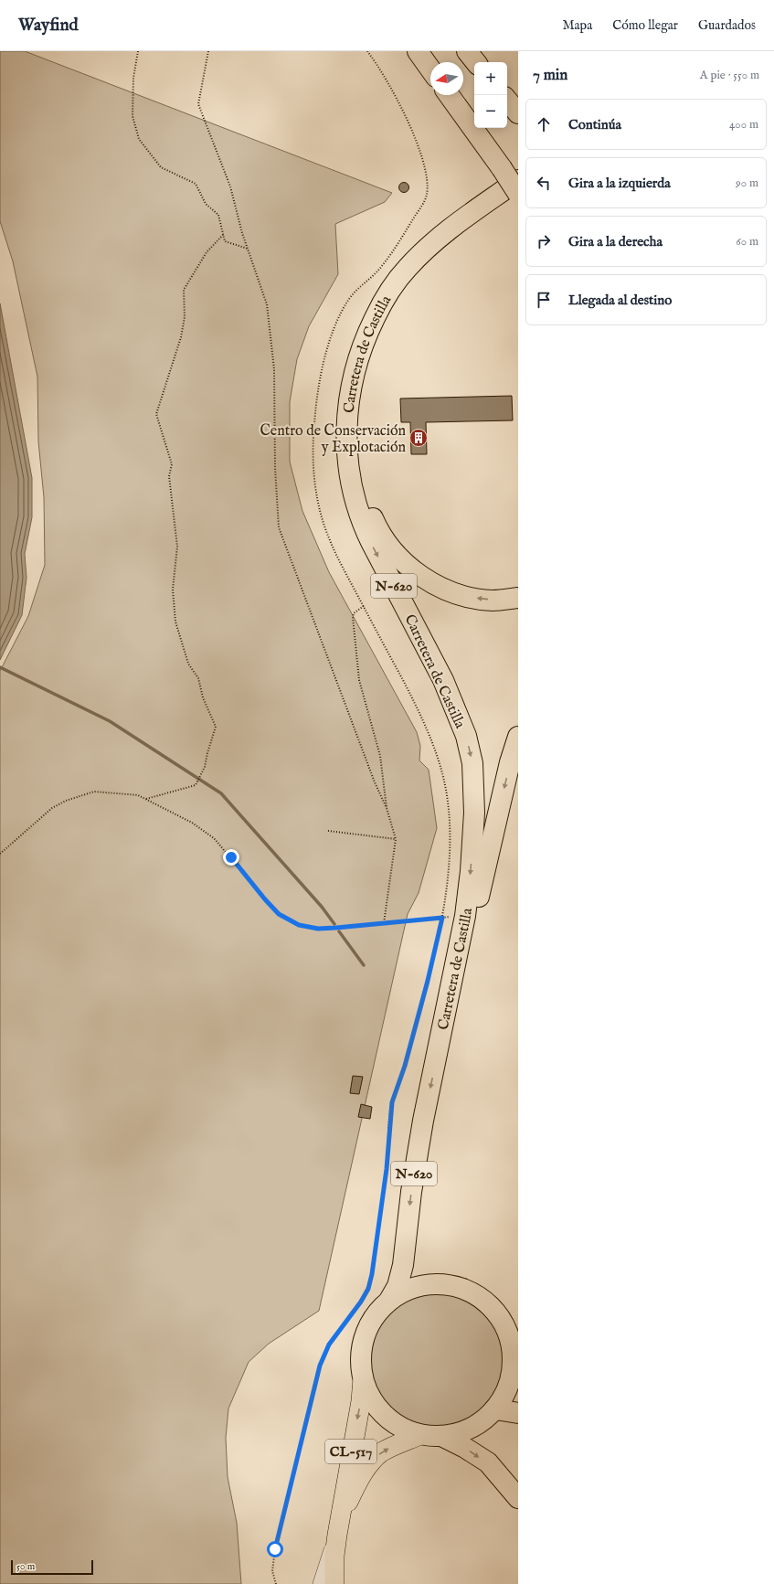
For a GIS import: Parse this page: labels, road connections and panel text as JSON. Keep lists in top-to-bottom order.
{
  "streets": {
    "highway": ["Carretera de Castilla", "N-620"],
    "main road": ["CL-517"]
  },
  "crossings": [
    ["Carretera de Castilla", "N-620"],
    ["N-620", "CL-517"]
  ],
  "one_way": ["Carretera de Castilla"],
  "places": {
    "building": ["Centro de Conservación y Explotación"]
  },
  "scale_bar": "50 m",
  "north": "left",
  "page": {
    "header": "Wayfind",
    "nav": ["Mapa", "Cómo llegar", "Guardados"],
    "heading": ["7 min", "A pie · 550 m"],
    "map_buttons": ["+", "−"],
    "list": [
      ["Continúa", "400 m"],
      ["Gira a la izquierda", "90 m"],
      ["Gira a la derecha", "60 m"],
      "Llegada al destino"
    ],
    "scale": "50 m"
  }
}
